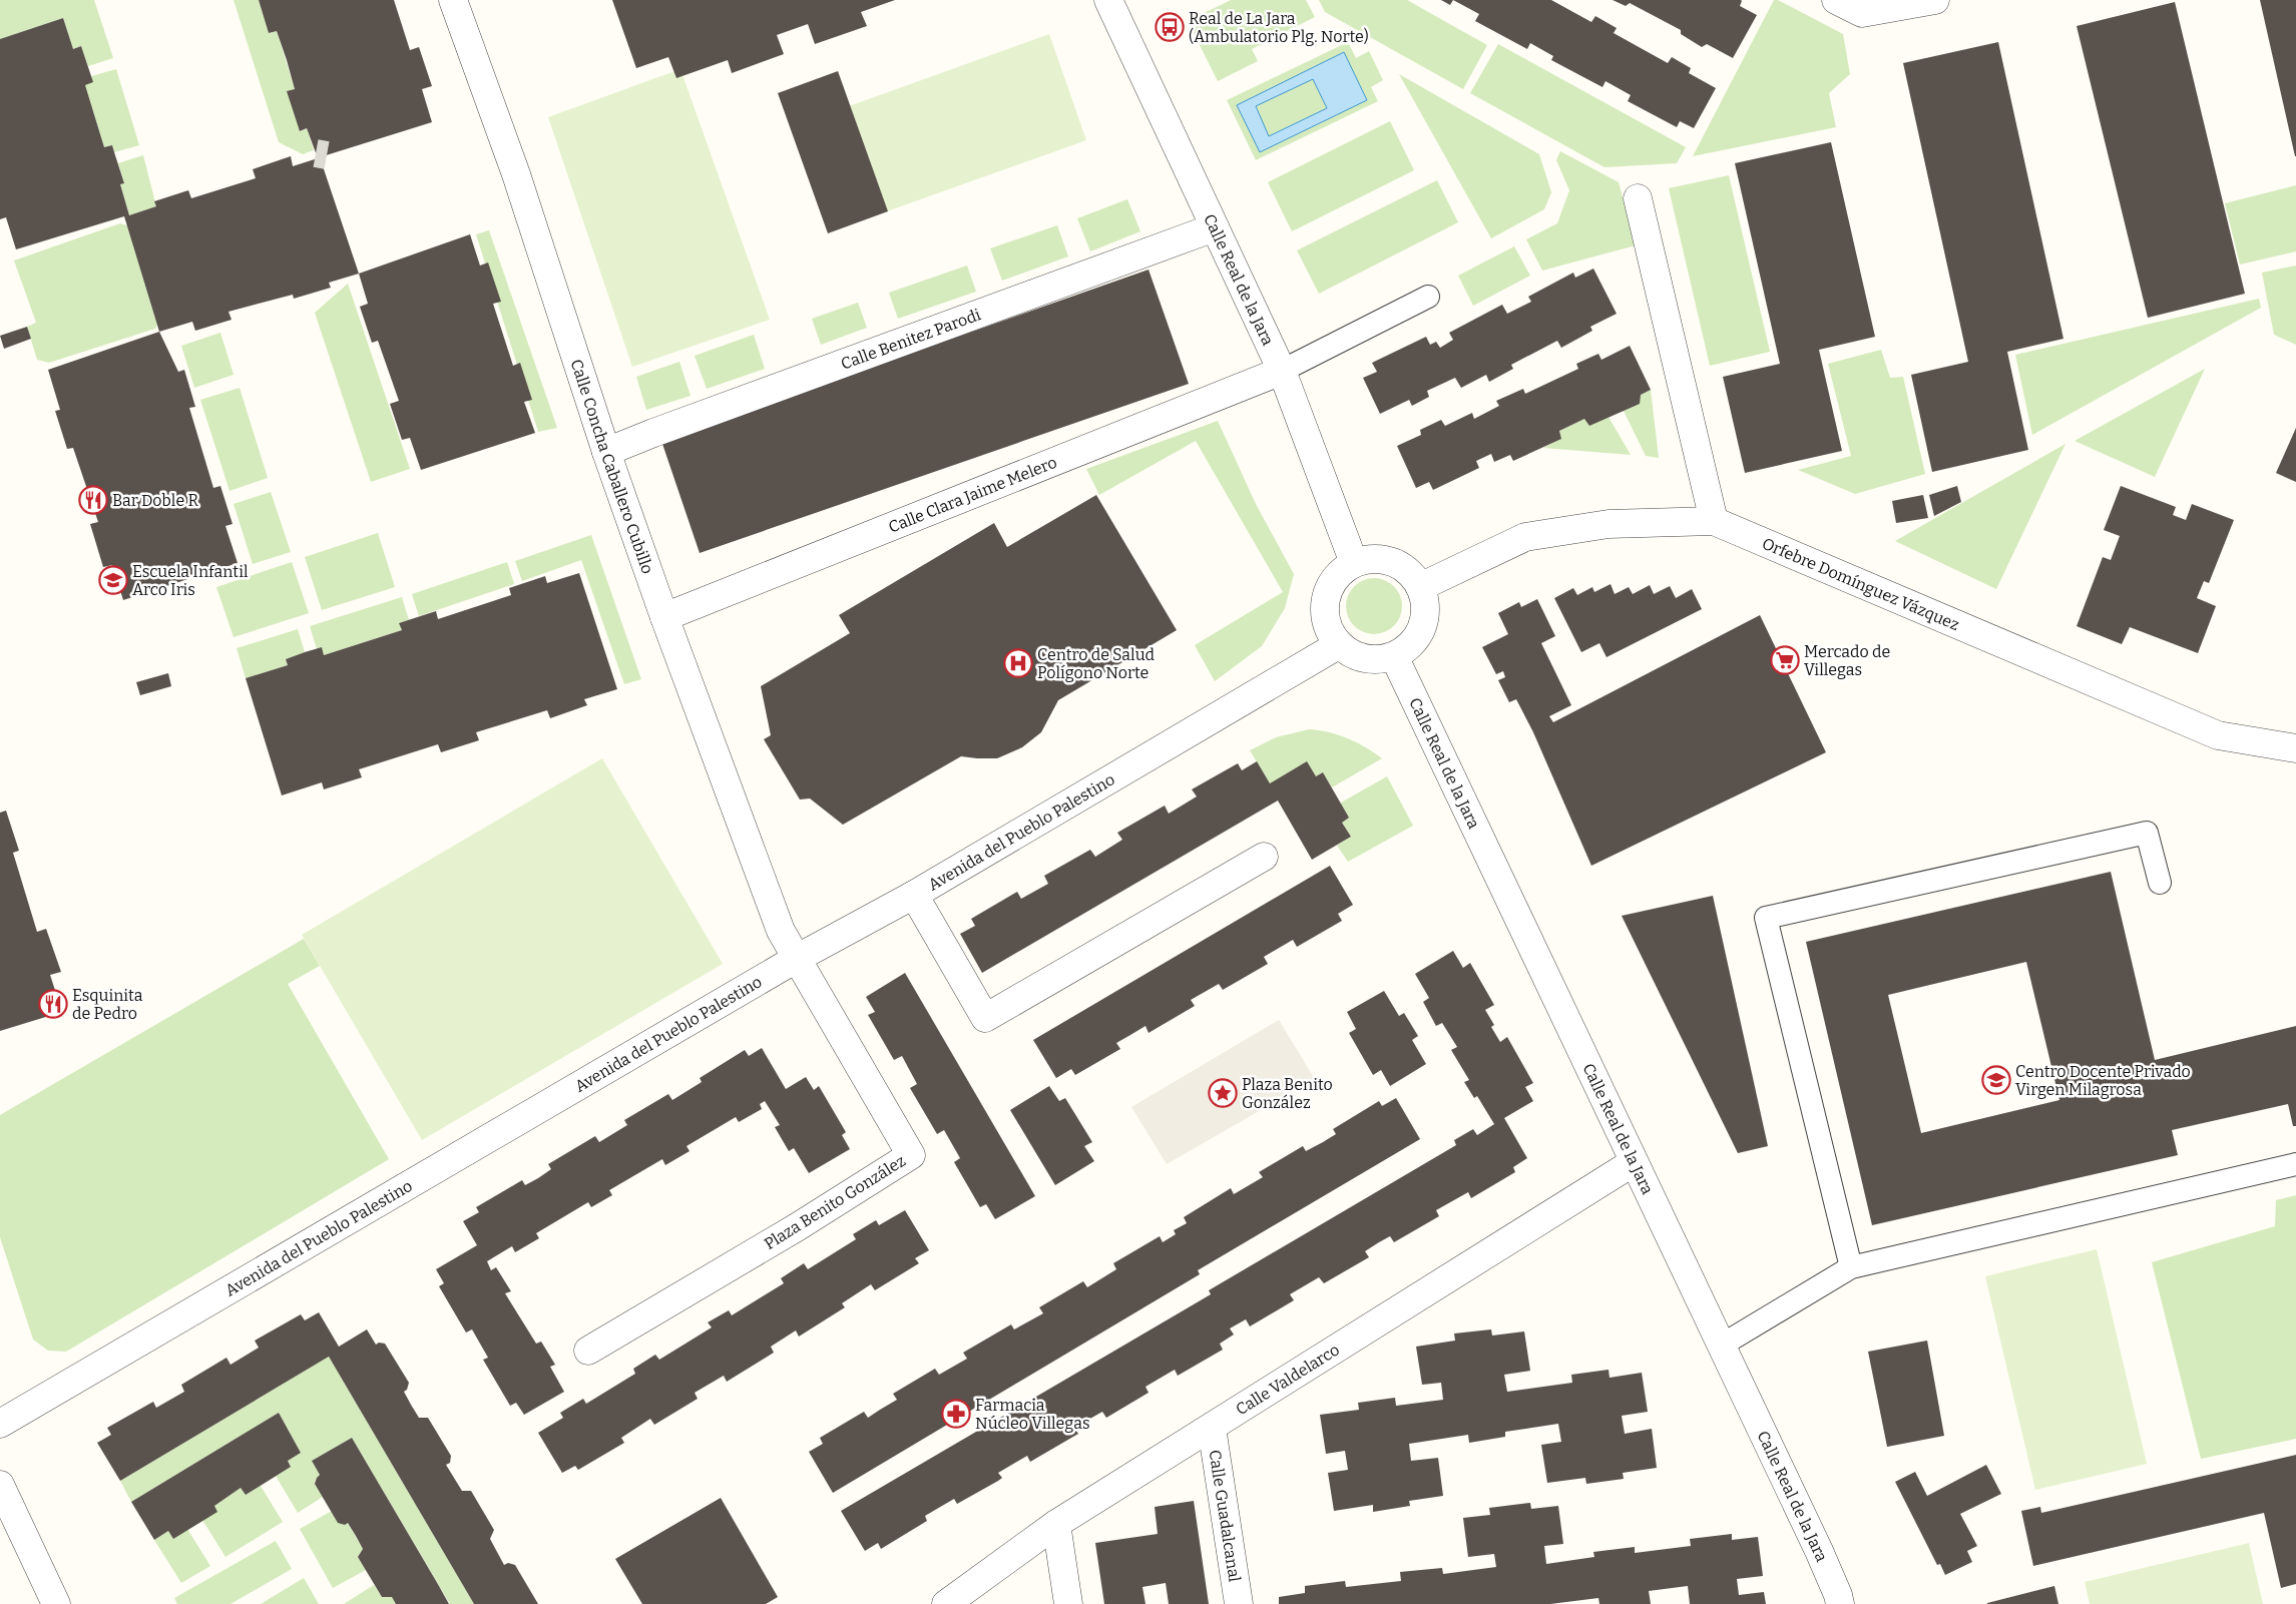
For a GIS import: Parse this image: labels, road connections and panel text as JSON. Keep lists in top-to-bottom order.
{
  "streets": {
    "street": [
      "Calle Real de la Jara",
      "Calle Benitez Parodi",
      "Calle Concha Caballero Cubillo",
      "Calle Clara Jaime Melero",
      "Orfebre Domínguez Vázquez",
      "Avenida del Pueblo Palestino",
      "Plaza Benito González",
      "Calle Valdelarco",
      "Calle Guadalcanal"
    ]
  },
  "crossings": [
    ["Calle Real de la Jara", "Calle Benitez Parodi"],
    ["Calle Real de la Jara", "Calle Clara Jaime Melero"],
    ["Calle Real de la Jara", "Orfebre Domínguez Vázquez"],
    ["Calle Real de la Jara", "Avenida del Pueblo Palestino"],
    ["Calle Real de la Jara", "Calle Valdelarco"],
    ["Calle Benitez Parodi", "Calle Concha Caballero Cubillo"],
    ["Calle Concha Caballero Cubillo", "Calle Clara Jaime Melero"],
    ["Calle Concha Caballero Cubillo", "Plaza Benito González"],
    ["Orfebre Domínguez Vázquez", "Avenida del Pueblo Palestino"],
    ["Avenida del Pueblo Palestino", "Plaza Benito González"],
    ["Calle Valdelarco", "Calle Guadalcanal"]
  ],
  "places": {
    "bus stop": ["Real de La Jara (Ambulatorio Plg. Norte)"],
    "restaurant": ["Bar Doble R", "Esquinita de Pedro"],
    "school or university": ["Escuela Infantil Arco Iris", "Centro Docente Privado Virgen Milagrosa"],
    "supermarket": ["Mercado de Villegas"],
    "hospital": ["Centro de Salud Polígono Norte"],
    "place": ["Plaza Benito González"],
    "pharmacy": ["Farmacia Núcleo Villegas"]
  }
}
